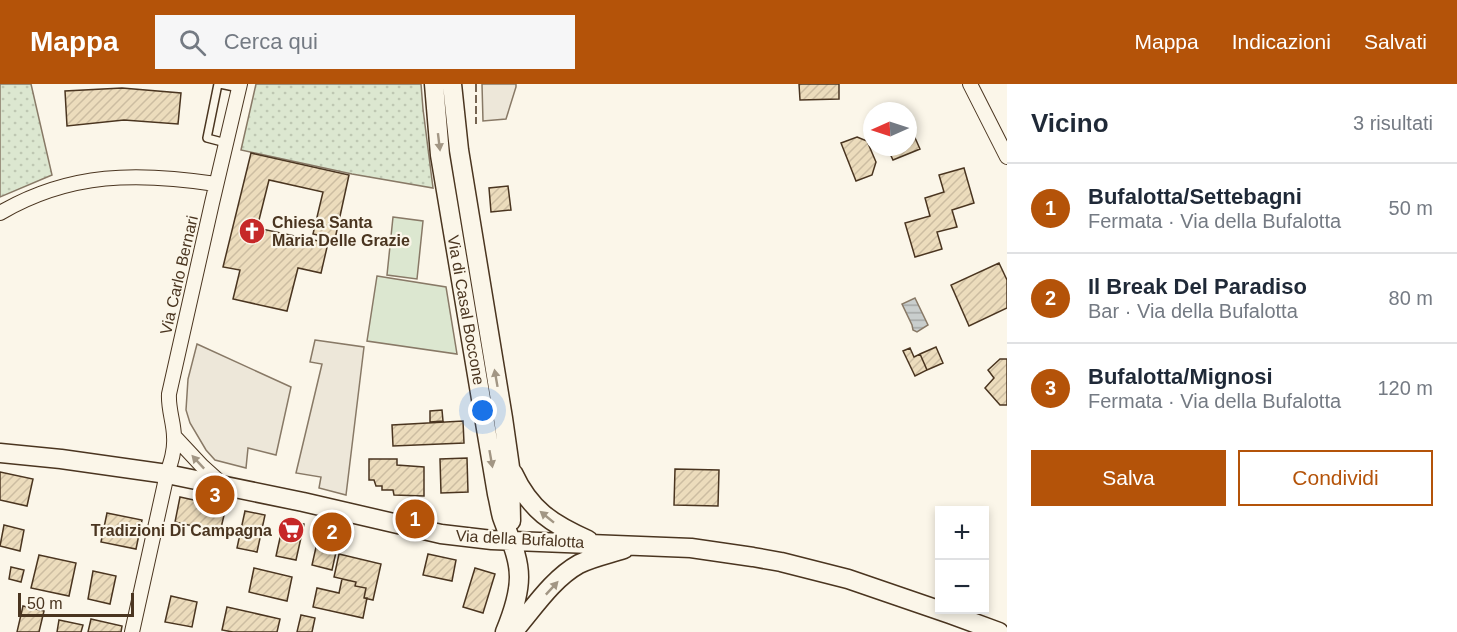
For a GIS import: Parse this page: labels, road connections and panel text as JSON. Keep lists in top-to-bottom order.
{
  "streets": {
    "street": ["Via Carlo Bernari", "Via di Casal Boccone", "Via della Bufalotta"]
  },
  "crossings": [
    ["Via Carlo Bernari", "Via della Bufalotta"],
    ["Via di Casal Boccone", "Via della Bufalotta"]
  ],
  "places": {
    "church": ["Chiesa Santa Maria Delle Grazie"],
    "supermarket": ["Tradizioni Di Campagna"]
  },
  "scale_bar": "50 m",
  "north": "left",
  "page": {
    "header": "Mappa",
    "search": "Cerca qui",
    "nav": ["Mappa", "Indicazioni", "Salvati"],
    "heading": ["Vicino", "3 risultati"],
    "list": [
      {
        "mark": "1",
        "name": "Bufalotta/Settebagni",
        "note": "Fermata · Via della Bufalotta",
        "value": "50 m"
      },
      {
        "mark": "2",
        "name": "Il Break Del Paradiso",
        "note": "Bar · Via della Bufalotta",
        "value": "80 m"
      },
      {
        "mark": "3",
        "name": "Bufalotta/Mignosi",
        "note": "Fermata · Via della Bufalotta",
        "value": "120 m"
      }
    ],
    "buttons": ["Salva", "Condividi"],
    "pins": ["3", "1", "2"],
    "map_buttons": ["+", "−"],
    "scale": "50 m"
  }
}
